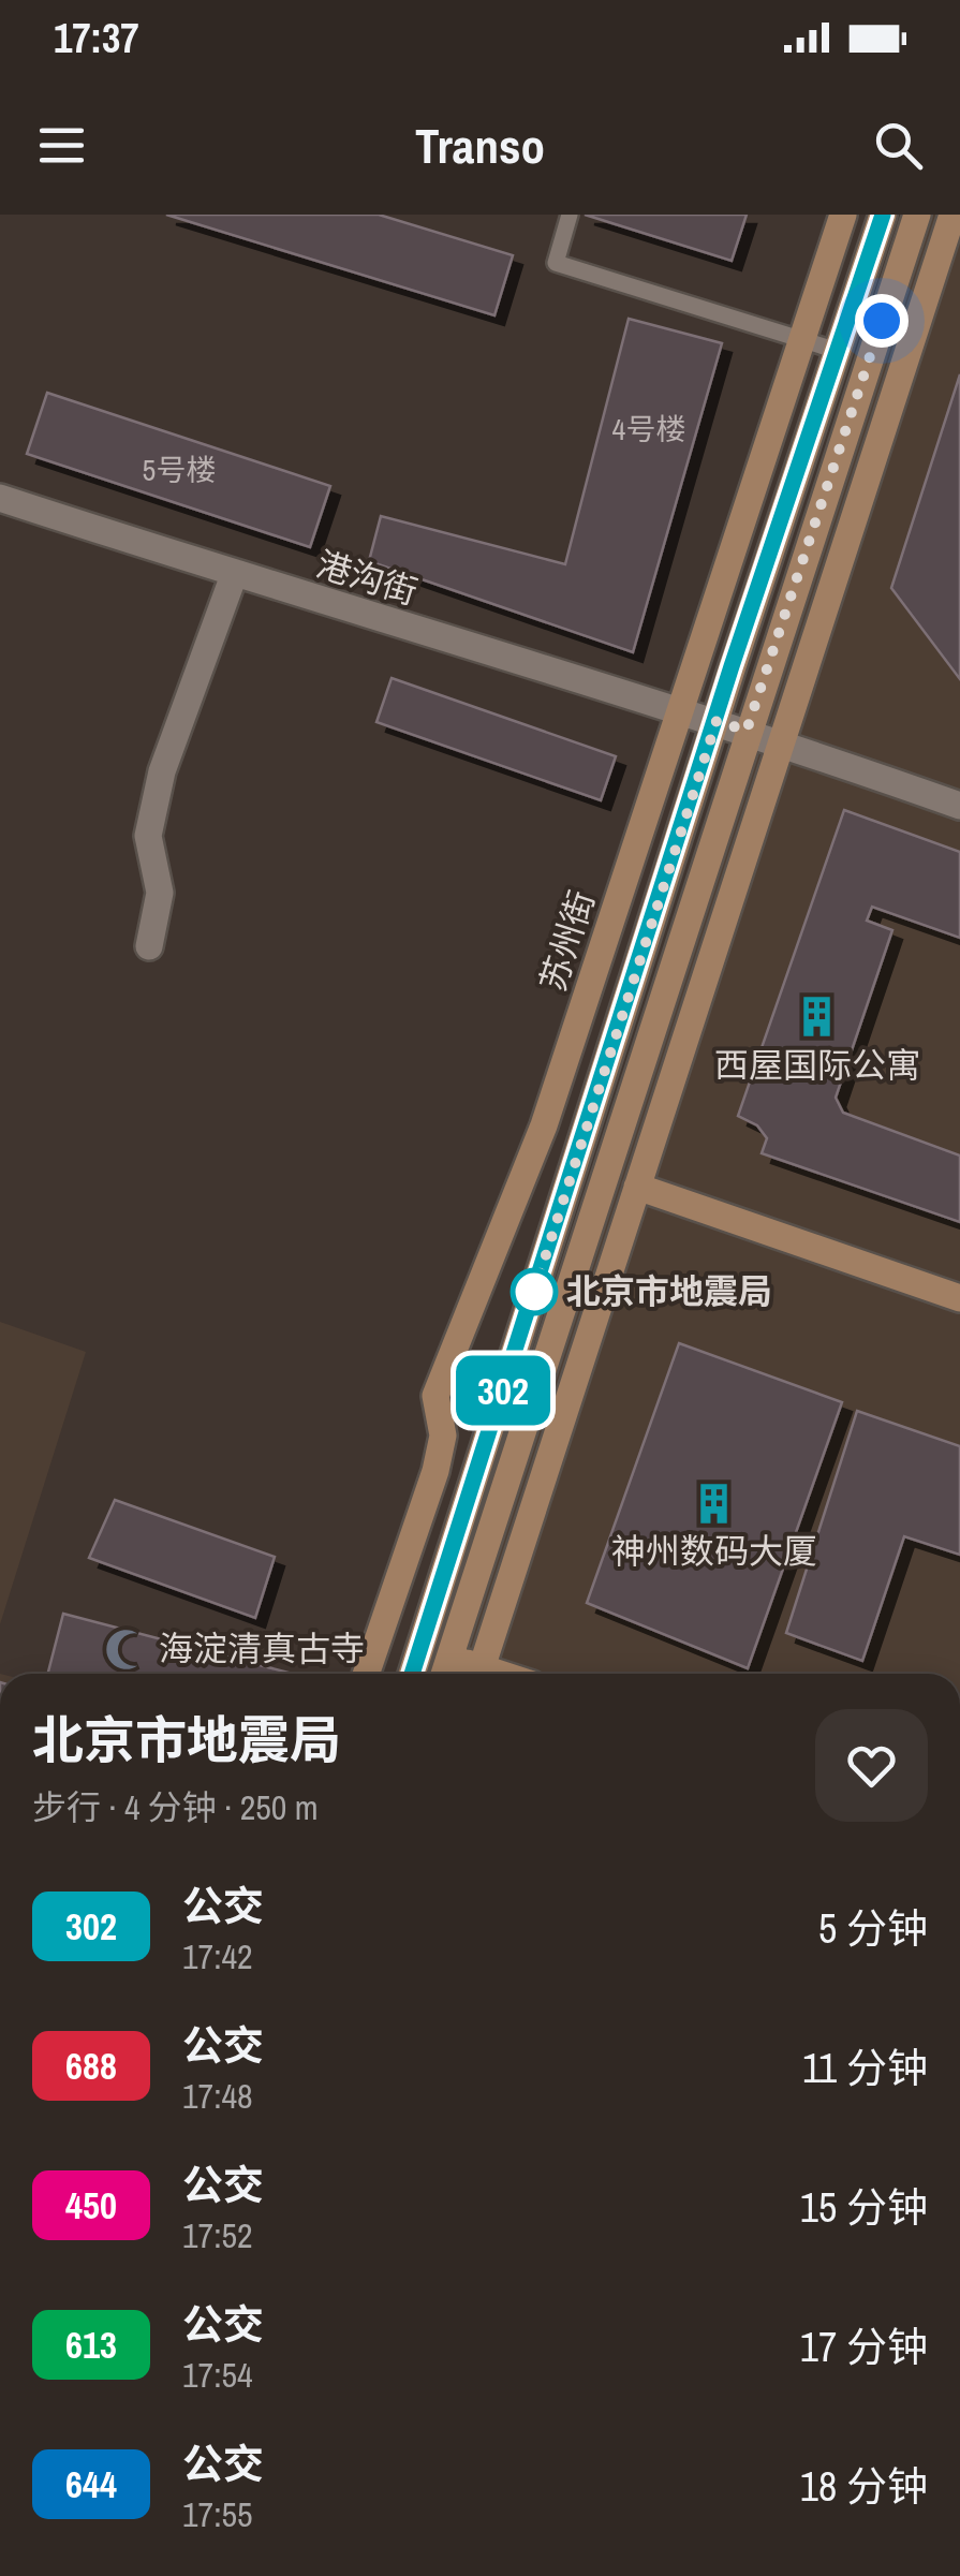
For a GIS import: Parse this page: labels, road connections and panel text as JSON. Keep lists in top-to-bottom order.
{
  "streets": {
    "main road": ["苏州街"],
    "street": ["港沟街"]
  },
  "crossings": [
    ["港沟街", "苏州街"]
  ],
  "places": {
    "building": ["西屋国际公寓", "神州数码大厦"],
    "other": ["北京市地震局"],
    "mosque": ["海淀清真古寺"]
  },
  "lines": ["bus line 302"],
  "house_numbers": ["4号楼", "5号楼"],
  "page": {
    "status": "17:37",
    "header": "Transo",
    "on_map": "302",
    "heading": ["北京市地震局", "步行 · 4 分钟 · 250 m"],
    "list": [
      {
        "mark": "302",
        "name": "公交",
        "note": "17:42",
        "value": "5 分钟"
      },
      {
        "mark": "688",
        "name": "公交",
        "note": "17:48",
        "value": "11 分钟"
      },
      {
        "mark": "450",
        "name": "公交",
        "note": "17:52",
        "value": "15 分钟"
      },
      {
        "mark": "613",
        "name": "公交",
        "note": "17:54",
        "value": "17 分钟"
      },
      {
        "mark": "644",
        "name": "公交",
        "note": "17:55",
        "value": "18 分钟"
      }
    ]
  }
}
